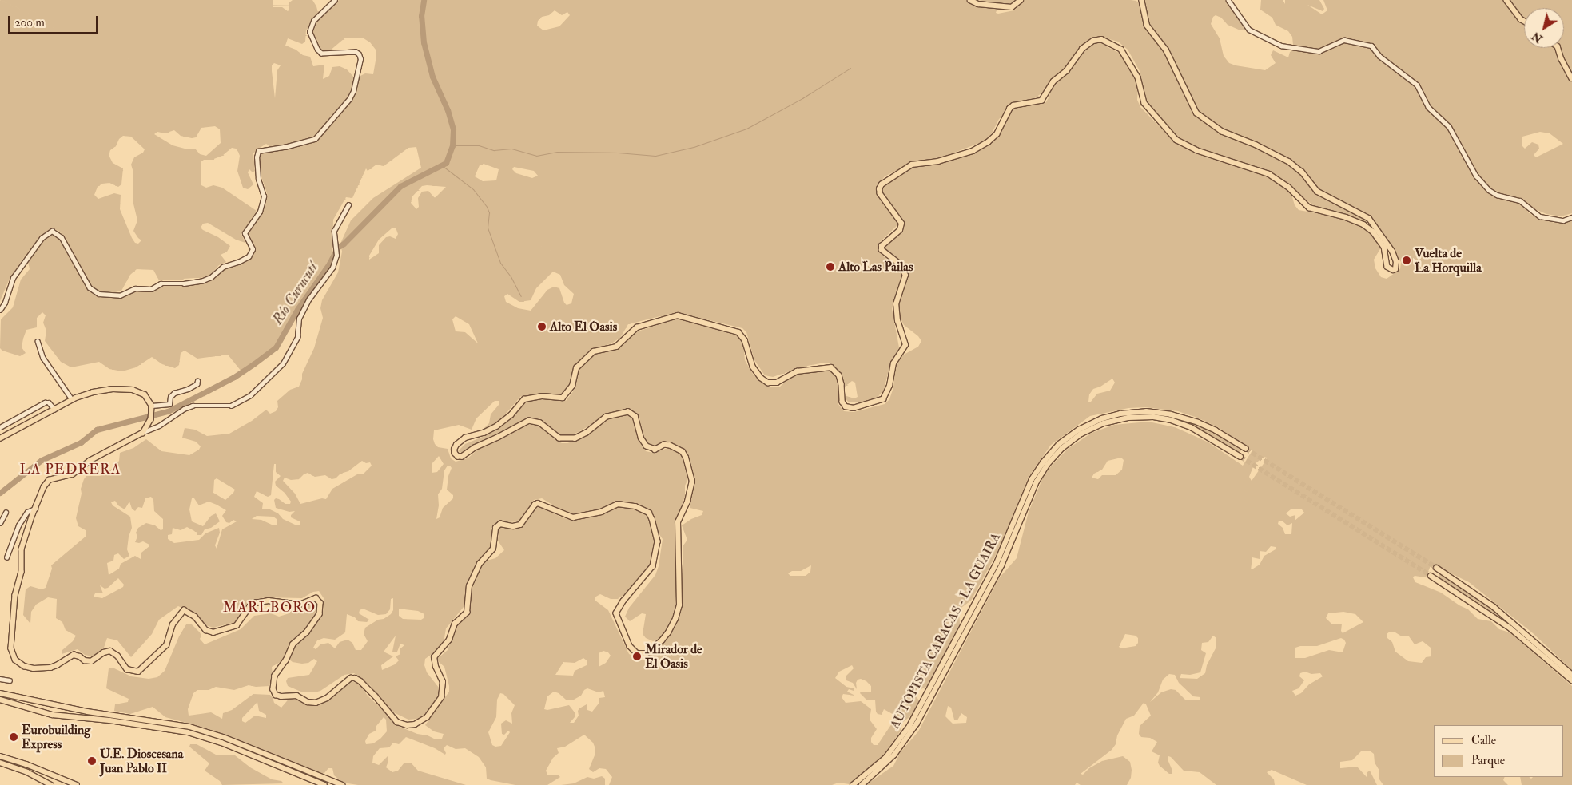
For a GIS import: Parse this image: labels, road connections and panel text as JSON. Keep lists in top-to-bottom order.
{
  "streets": {
    "highway": ["AUTOPISTA CARACAS - LA GUAIRA"]
  },
  "districts": ["LA PEDRERA", "MARLBORO"],
  "water": ["Río Curucutí"],
  "places": [
    "Vuelta de La Horquilla",
    "Alto Las Pailas",
    "Alto El Oasis",
    "Mirador de El Oasis",
    "Eurobuilding Express",
    "U.E. Dioscesana Juan Pablo II"
  ],
  "legend": ["Calle", "Parque"],
  "scale_bar": "200 m",
  "north": "bottom left"
}
